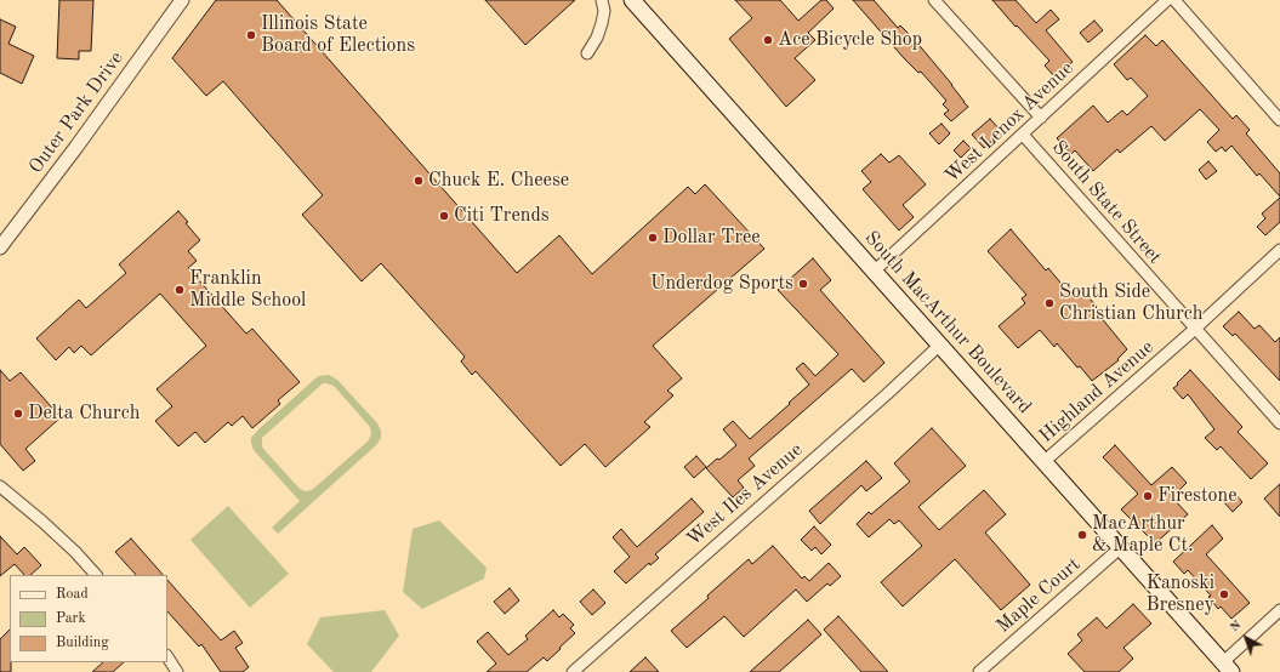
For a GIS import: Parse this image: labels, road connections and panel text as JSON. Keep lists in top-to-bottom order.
{
  "streets": {
    "main road": ["South MacArthur Boulevard"],
    "street": [
      "Outer Park Drive",
      "West Lenox Avenue",
      "South State Street",
      "Highland Avenue",
      "West Iles Avenue",
      "Maple Court"
    ]
  },
  "crossings": [
    ["West Lenox Avenue", "South State Street"],
    ["West Lenox Avenue", "South MacArthur Boulevard"],
    ["South State Street", "Highland Avenue"],
    ["South MacArthur Boulevard", "Highland Avenue"],
    ["South MacArthur Boulevard", "West Iles Avenue"],
    ["South MacArthur Boulevard", "Maple Court"]
  ],
  "places": [
    "Illinois State Board of Elections",
    "Ace Bicycle Shop",
    "Chuck E. Cheese",
    "Citi Trends",
    "Dollar Tree",
    "Underdog Sports",
    "Franklin Middle School",
    "South Side Christian Church",
    "Delta Church",
    "Firestone",
    "MacArthur & Maple Ct.",
    "Kanoski Bresney"
  ],
  "legend": ["Road", "Park", "Building"],
  "north": "top left"
}
